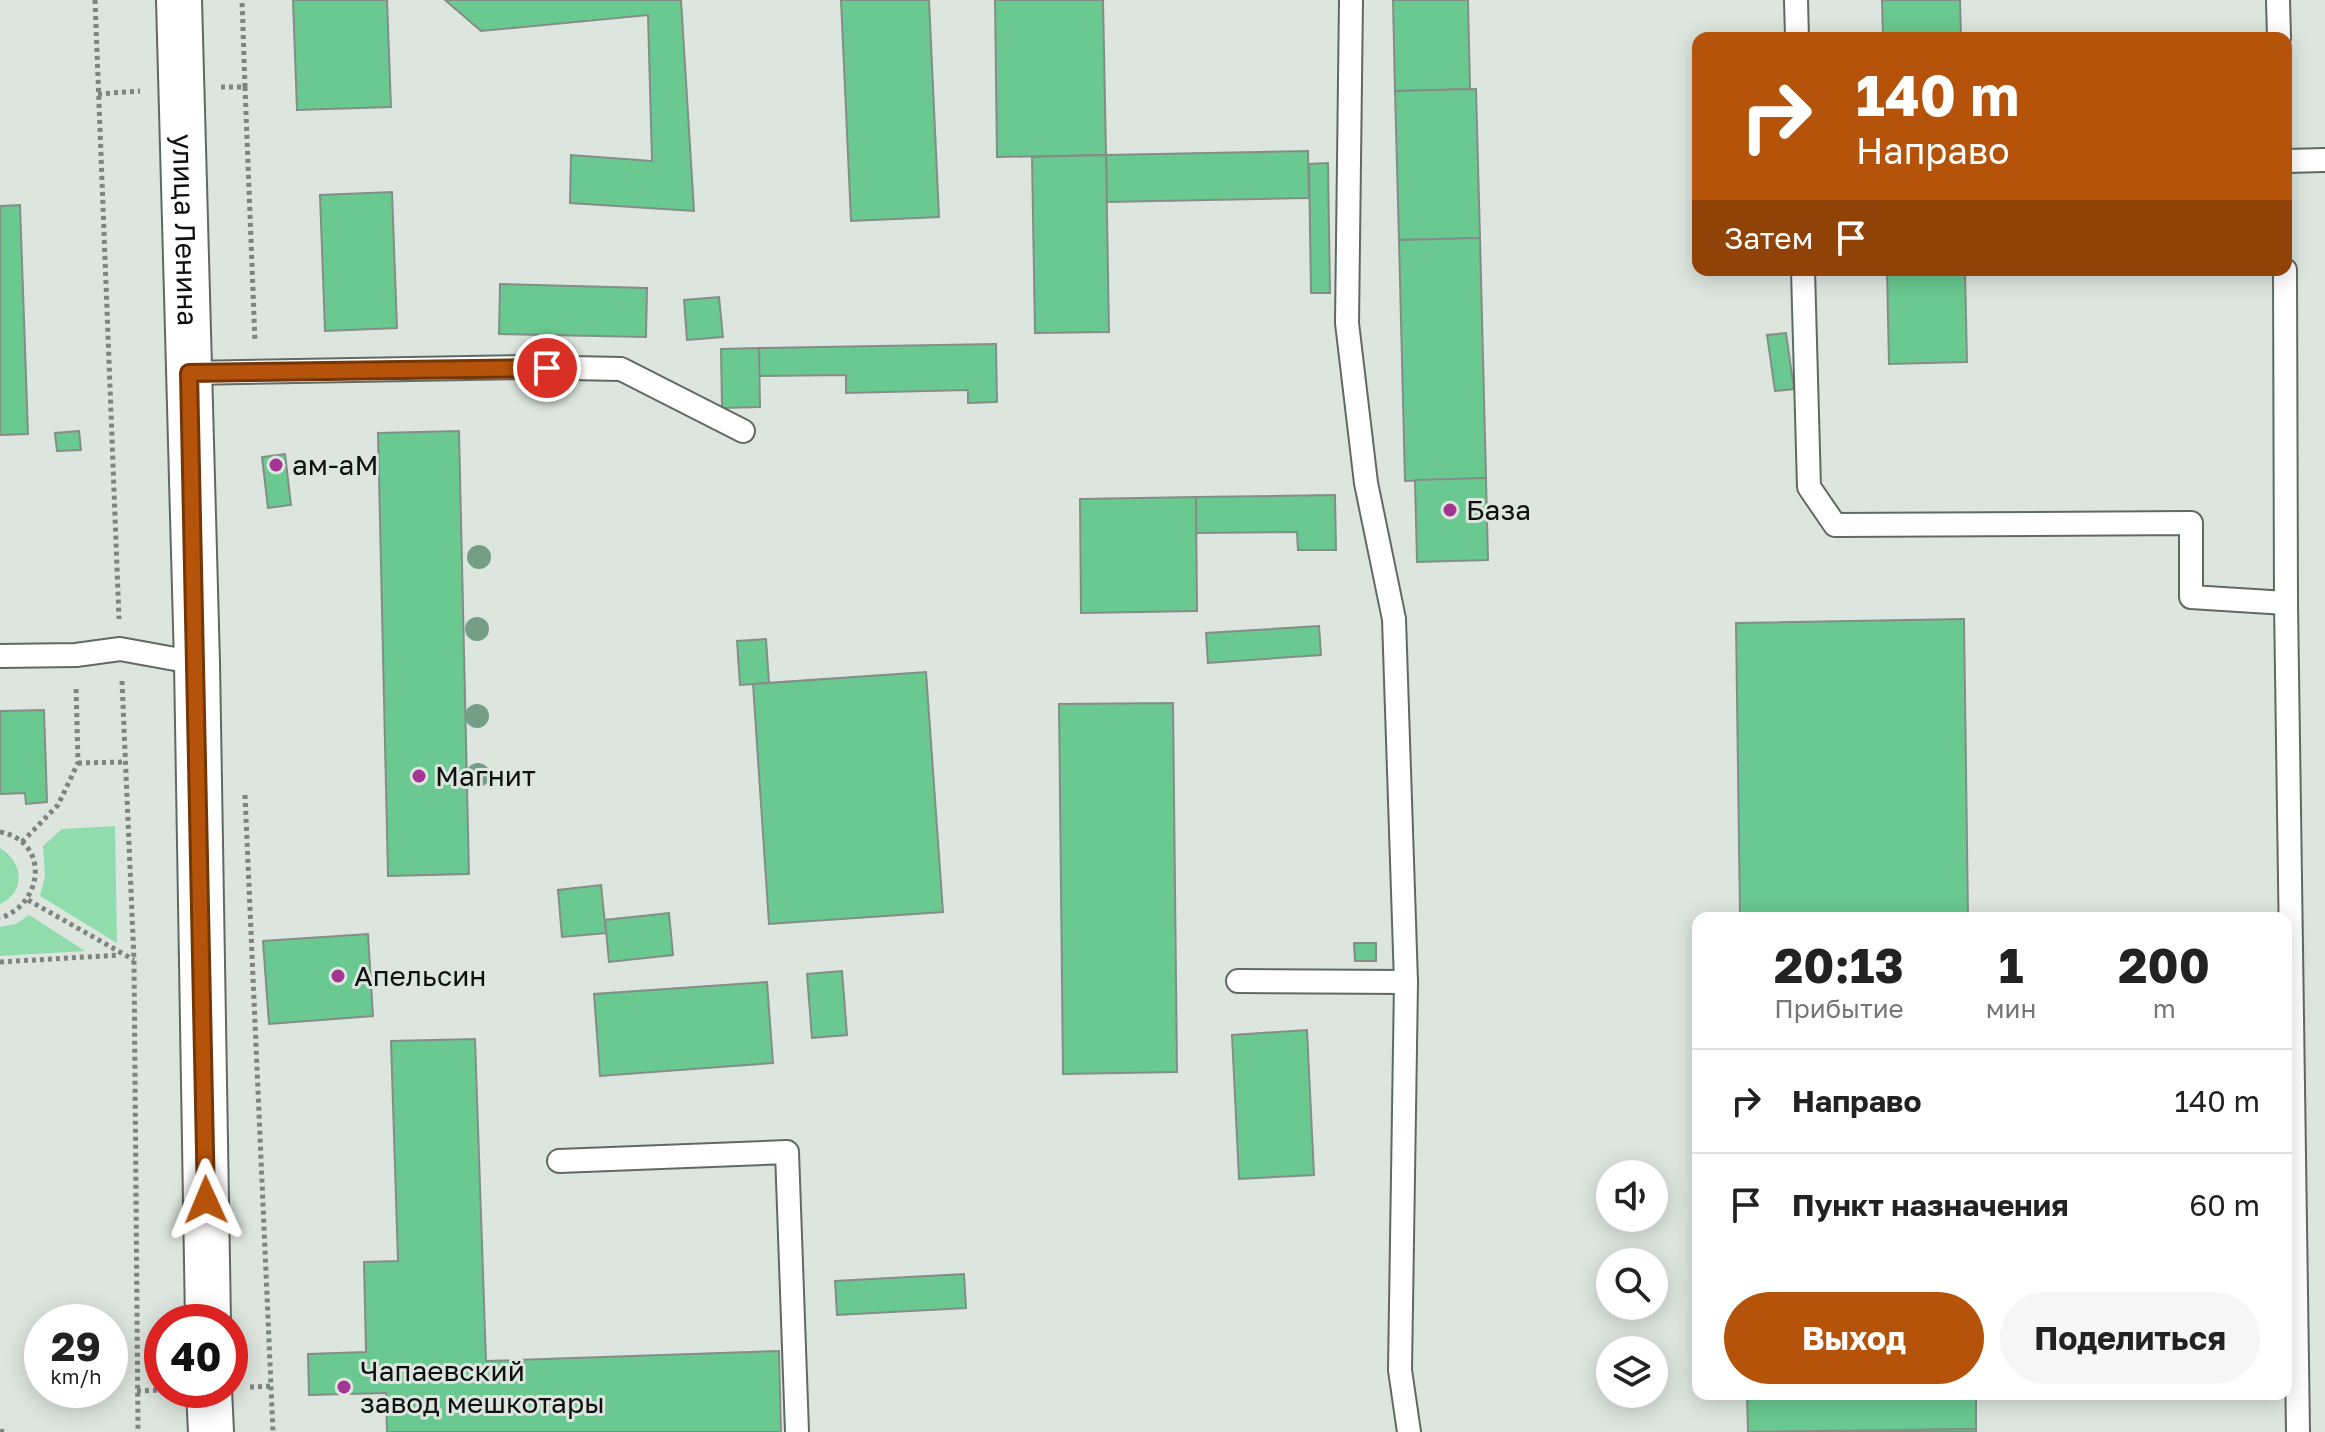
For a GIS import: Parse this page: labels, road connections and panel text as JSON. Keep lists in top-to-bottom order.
{
  "streets": {
    "street": ["улица Ленина"]
  },
  "places": [
    "ам-аМ",
    "База",
    "Магнит",
    "Апельсин",
    "Чапаевский завод мешкотары"
  ],
  "page": {
    "turn": ["140 m", "Направо"],
    "then": "Затем",
    "eta": [
      "20:13",
      "Прибытие",
      "1",
      "мин",
      "200",
      "m"
    ],
    "list": [
      {
        "name": "Направо",
        "value": "140 m"
      },
      {
        "name": "Пункт назначения",
        "value": "60 m"
      }
    ],
    "buttons": ["Выход", "Поделиться"],
    "speed": "29 km/h",
    "limit": "40"
  }
}
